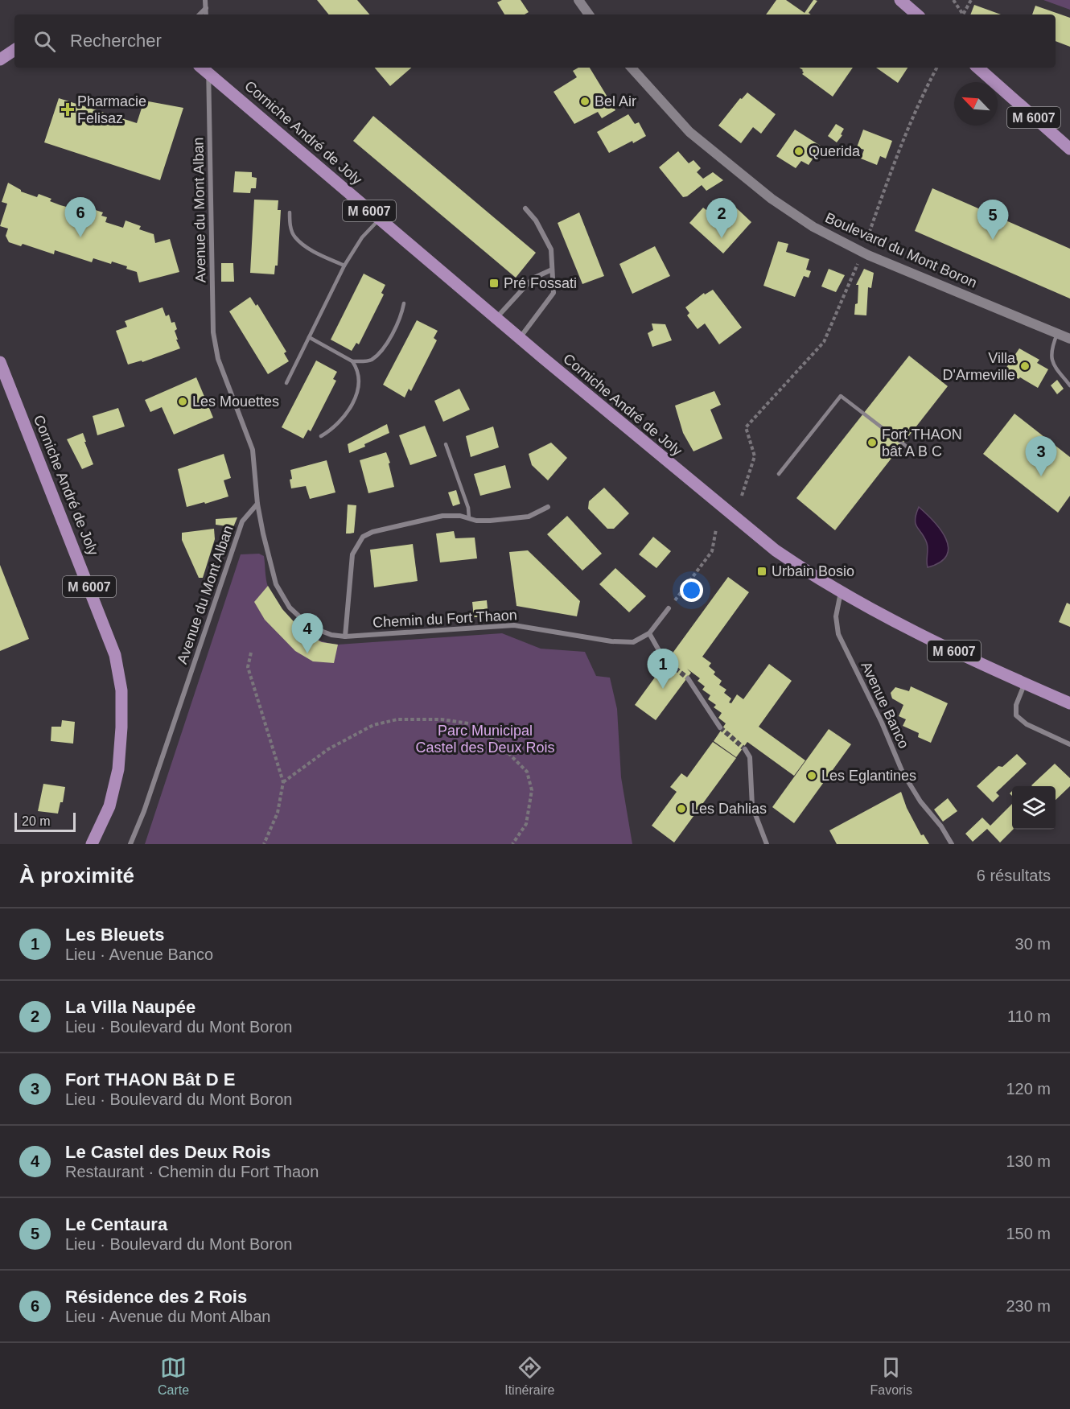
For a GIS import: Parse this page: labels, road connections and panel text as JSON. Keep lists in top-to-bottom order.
{
  "streets": {
    "main road": ["M 6007", "Corniche André de Joly"],
    "street": [
      "Avenue du Mont Alban",
      "Boulevard du Mont Boron",
      "Chemin du Fort Thaon",
      "Avenue Banco"
    ]
  },
  "crossings": [
    ["Corniche André de Joly", "Avenue du Mont Alban"],
    ["Corniche André de Joly", "Avenue Banco"],
    ["Avenue du Mont Alban", "Chemin du Fort Thaon"]
  ],
  "parks": ["Parc Municipal Castel des Deux Rois"],
  "places": {
    "other": [
      "Bel Air",
      "Querida",
      "Villa D'Armeville",
      "Les Mouettes",
      "Fort THAON bât A B C",
      "Les Eglantines",
      "Les Dahlias"
    ],
    "health": ["Pharmacie Felisaz"],
    "transit": ["Pré Fossati", "Urbain Bosio"]
  },
  "scale_bar": "20 m",
  "north": "top left",
  "page": {
    "search": "Rechercher",
    "pins": [
      "6",
      "2",
      "5",
      "3",
      "4",
      "1"
    ],
    "scale": "20 m",
    "heading": ["À proximité", "6 résultats"],
    "list": [
      {
        "mark": "1",
        "name": "Les Bleuets",
        "note": "Lieu · Avenue Banco",
        "value": "30 m"
      },
      {
        "mark": "2",
        "name": "La Villa Naupée",
        "note": "Lieu · Boulevard du Mont Boron",
        "value": "110 m"
      },
      {
        "mark": "3",
        "name": "Fort THAON Bât D E",
        "note": "Lieu · Boulevard du Mont Boron",
        "value": "120 m"
      },
      {
        "mark": "4",
        "name": "Le Castel des Deux Rois",
        "note": "Restaurant · Chemin du Fort Thaon",
        "value": "130 m"
      },
      {
        "mark": "5",
        "name": "Le Centaura",
        "note": "Lieu · Boulevard du Mont Boron",
        "value": "150 m"
      },
      {
        "mark": "6",
        "name": "Résidence des 2 Rois",
        "note": "Lieu · Avenue du Mont Alban",
        "value": "230 m"
      }
    ],
    "nav": ["Carte", "Itinéraire", "Favoris"]
  }
}
